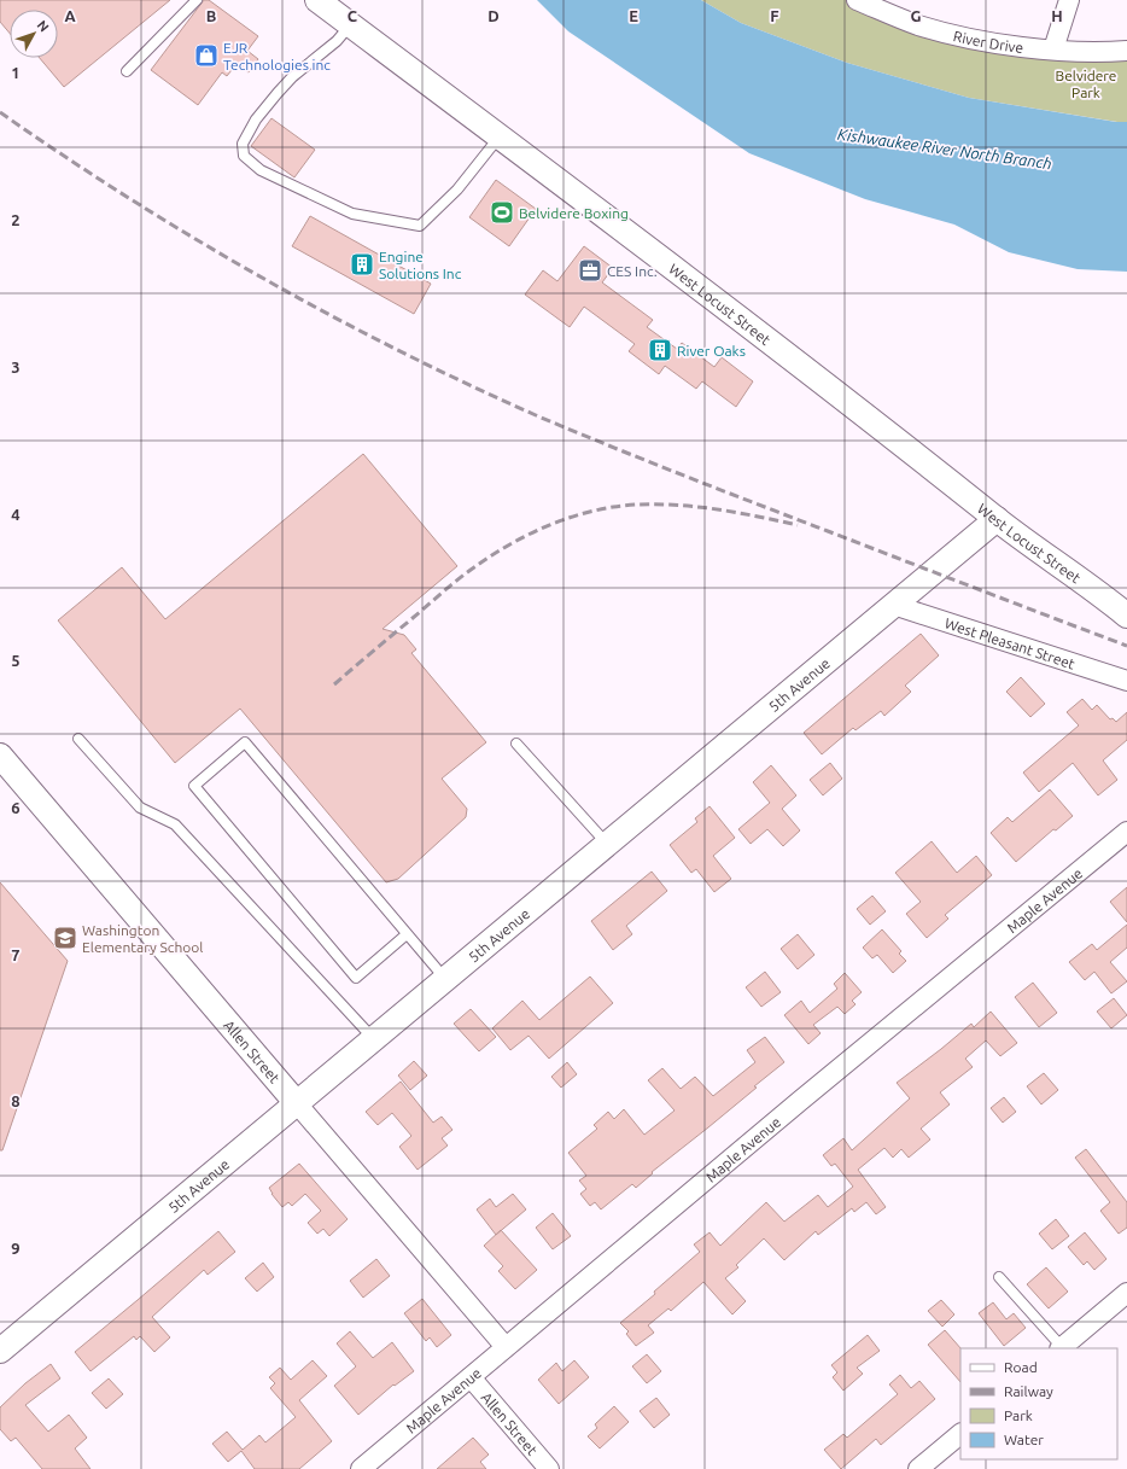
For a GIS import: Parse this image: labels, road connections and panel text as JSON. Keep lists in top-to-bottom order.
{
  "streets": {
    "street": [
      "River Drive",
      "West Locust Street",
      "West Pleasant Street",
      "5th Avenue",
      "Maple Avenue",
      "Allen Street"
    ]
  },
  "crossings": [
    ["West Locust Street", "5th Avenue"],
    ["West Pleasant Street", "5th Avenue"],
    ["5th Avenue", "Allen Street"],
    ["Maple Avenue", "Allen Street"]
  ],
  "water": ["Kishwaukee River North Branch"],
  "parks": ["Belvidere Park"],
  "places": {
    "shop": ["EJR Technologies inc"],
    "sports": ["Belvidere Boxing"],
    "building": ["Engine Solutions Inc", "River Oaks"],
    "office": ["CES Inc."],
    "school or university": ["Washington Elementary School"]
  },
  "legend": [
    "Road",
    "Railway",
    "Park",
    "Water"
  ],
  "north": "top right",
  "grid": {
    "columns": [
      "A",
      "B",
      "C",
      "D",
      "E",
      "F",
      "G",
      "H"
    ],
    "rows": [
      "1",
      "2",
      "3",
      "4",
      "5",
      "6",
      "7",
      "8",
      "9"
    ]
  }
}
